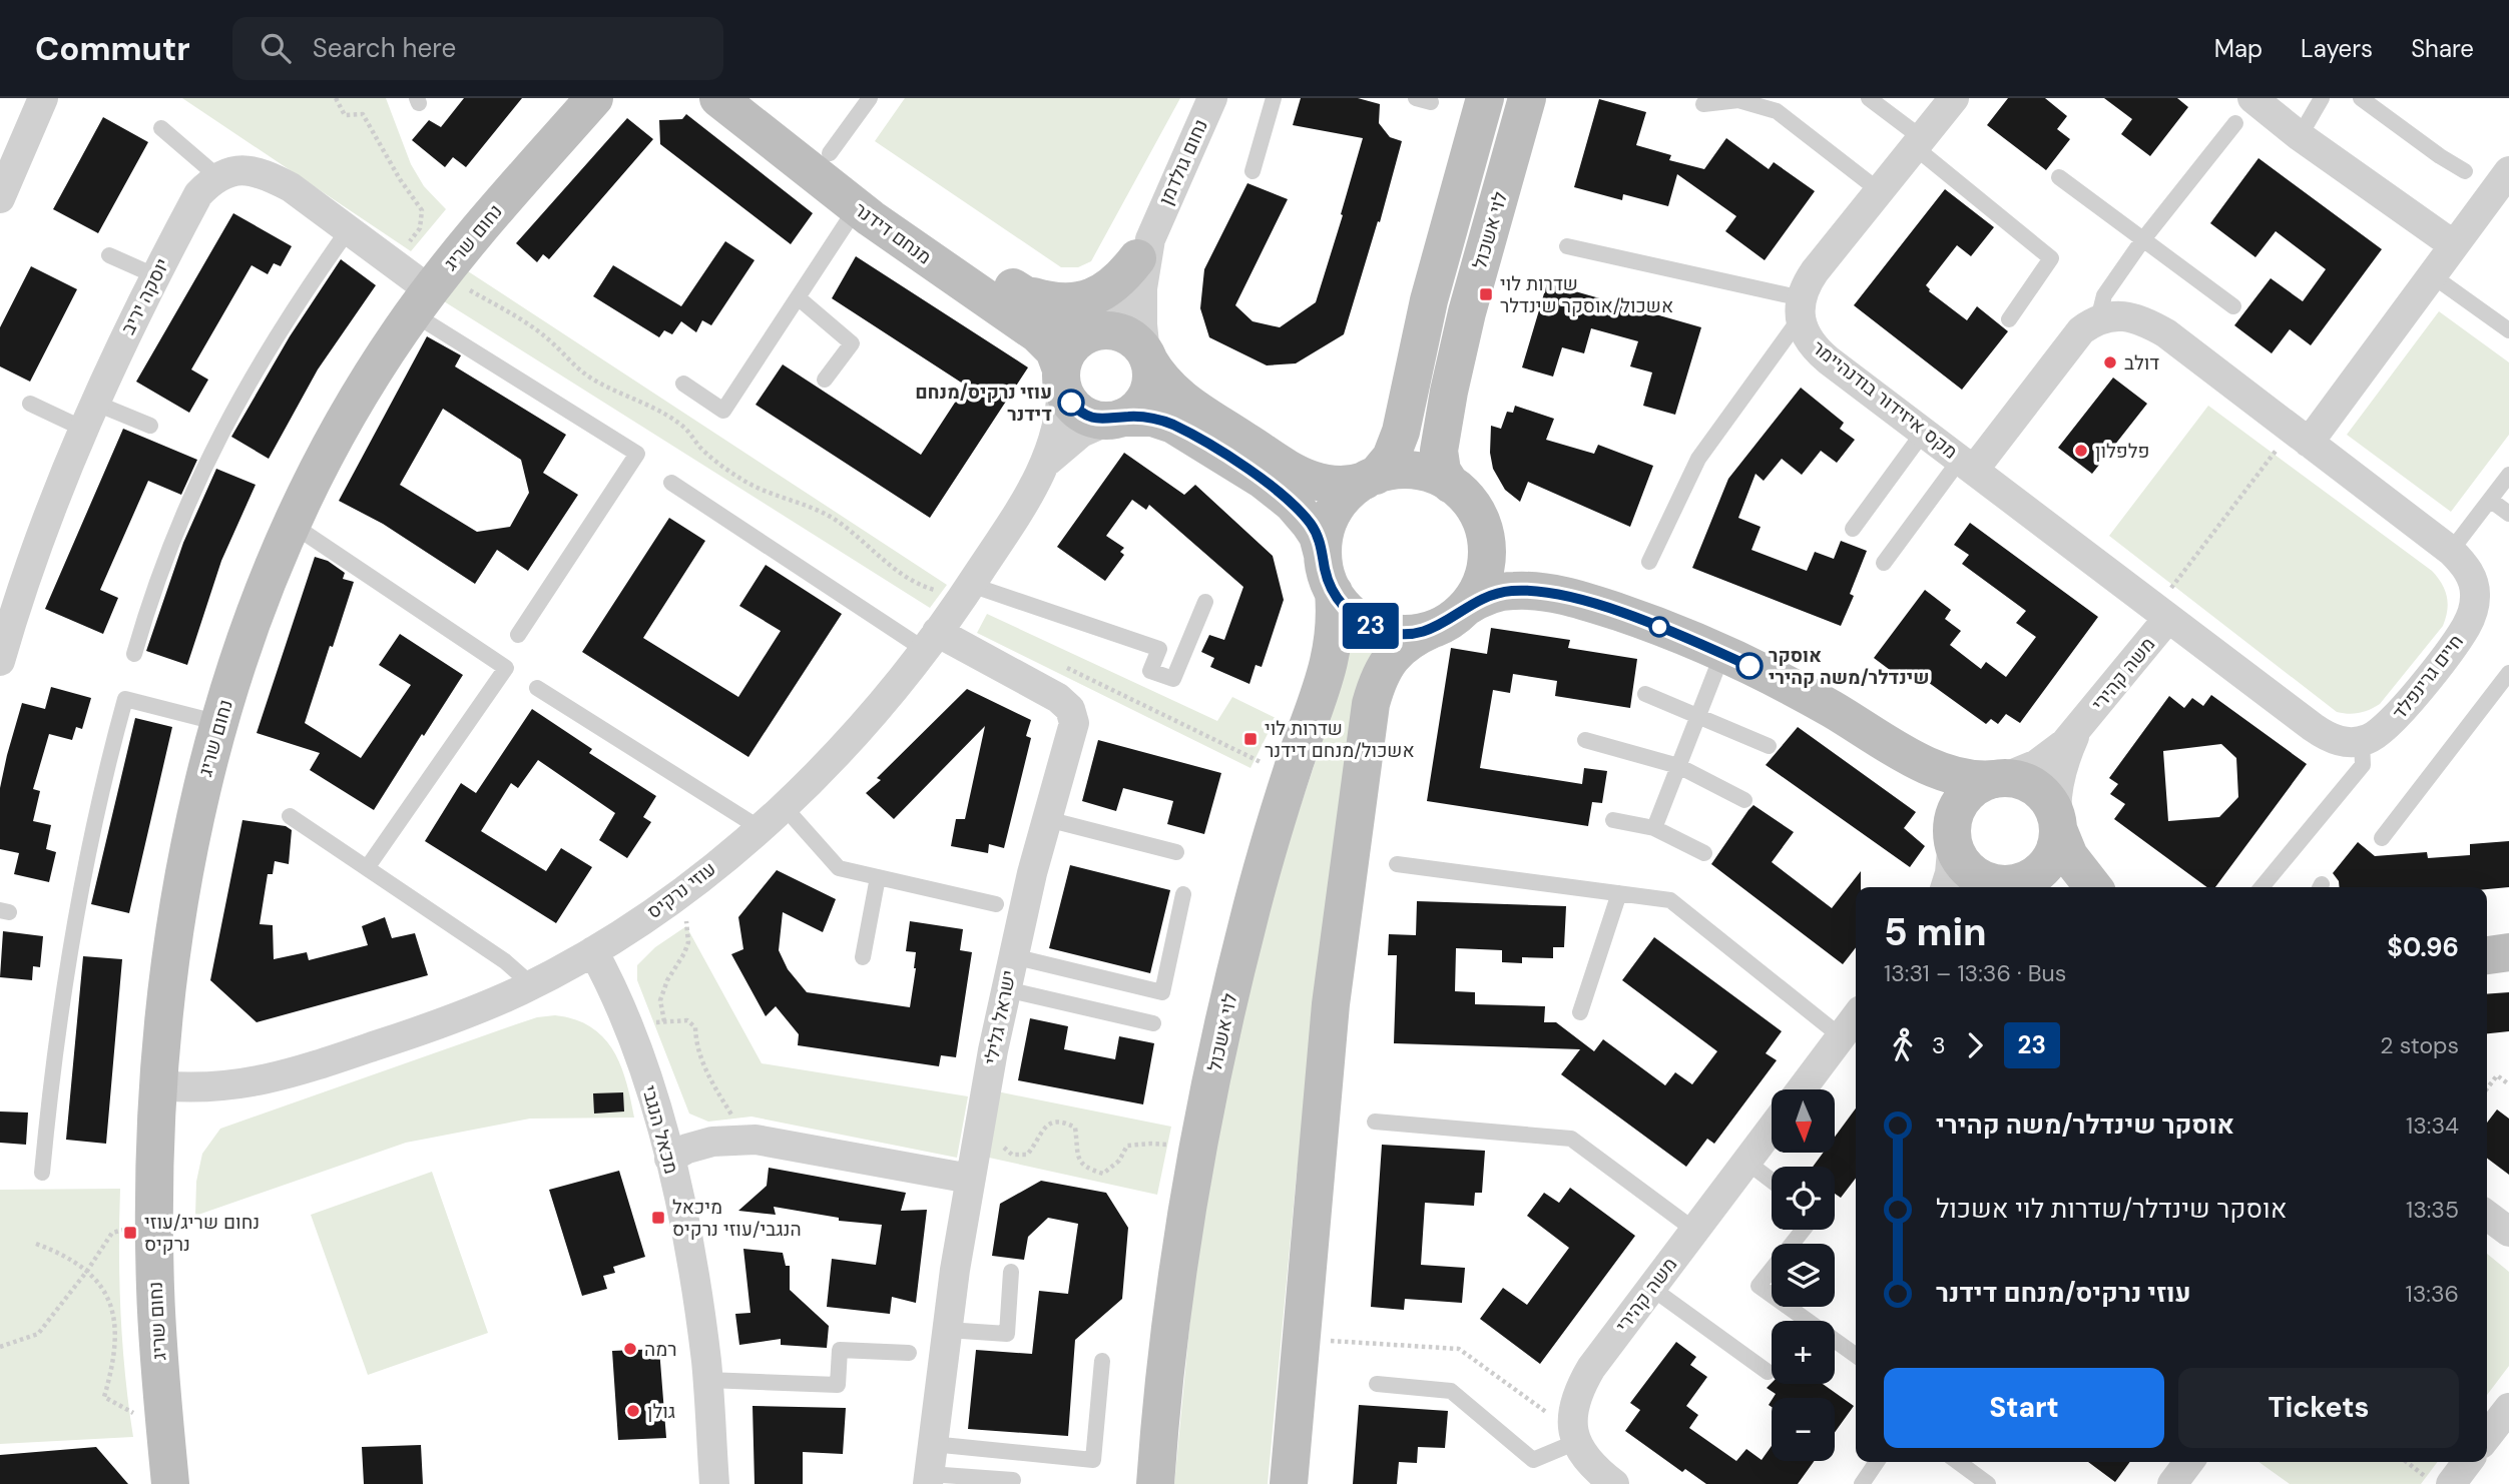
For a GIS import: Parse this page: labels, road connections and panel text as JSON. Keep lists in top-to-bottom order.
{
  "streets": {
    "street": [
      "נחום גולדמן",
      "לוי אשכול",
      "מנחם דידנר",
      "נחום שריג",
      "יוסקה יריב",
      "מקס איזידור בודנהיימר",
      "משה קהירי",
      "חיים גרינפלד",
      "עוזי נרקיס",
      "ישראל גלילי",
      "מכאל הנגבי"
    ]
  },
  "crossings": [
    ["נחום גולדמן", "מנחם דידנר"],
    ["נחום גולדמן", "עוזי נרקיס"],
    ["מנחם דידנר", "עוזי נרקיס"],
    ["נחום שריג", "עוזי נרקיס"],
    ["עוזי נרקיס", "ישראל גלילי"],
    ["עוזי נרקיס", "מכאל הנגבי"]
  ],
  "places": {
    "transit": [
      "שדרות לוי אשכול/אוסקר שינדלר",
      "שדרות לוי אשכול/מנחם דידנר",
      "מיכאל הנגבי/עוזי נרקיס",
      "נחום שריג/עוזי נרקיס"
    ],
    "other": [
      "דולב",
      "עוזי נרקיס/מנחם דידנר",
      "פלפלון",
      "אוסקר שינדלר/משה קהירי",
      "רמה",
      "גולן"
    ]
  },
  "lines": ["bus line 23"],
  "north": "bottom",
  "page": {
    "header": "Commutr",
    "search": "Search here",
    "nav": ["Map", "Layers", "Share"],
    "on_map": "23",
    "heading": ["5 min", "13:31 – 13:36 · Bus", "$0.96"],
    "legs": ["3", "23", "2 stops"],
    "list": [
      {
        "name": "אוסקר שינדלר/משה קהירי",
        "value": "13:34"
      },
      {
        "name": "אוסקר שינדלר/שדרות לוי אשכול",
        "value": "13:35"
      },
      {
        "name": "עוזי נרקיס/מנחם דידנר",
        "value": "13:36"
      }
    ],
    "map_buttons": ["+", "−"],
    "buttons": ["Start", "Tickets"]
  }
}
